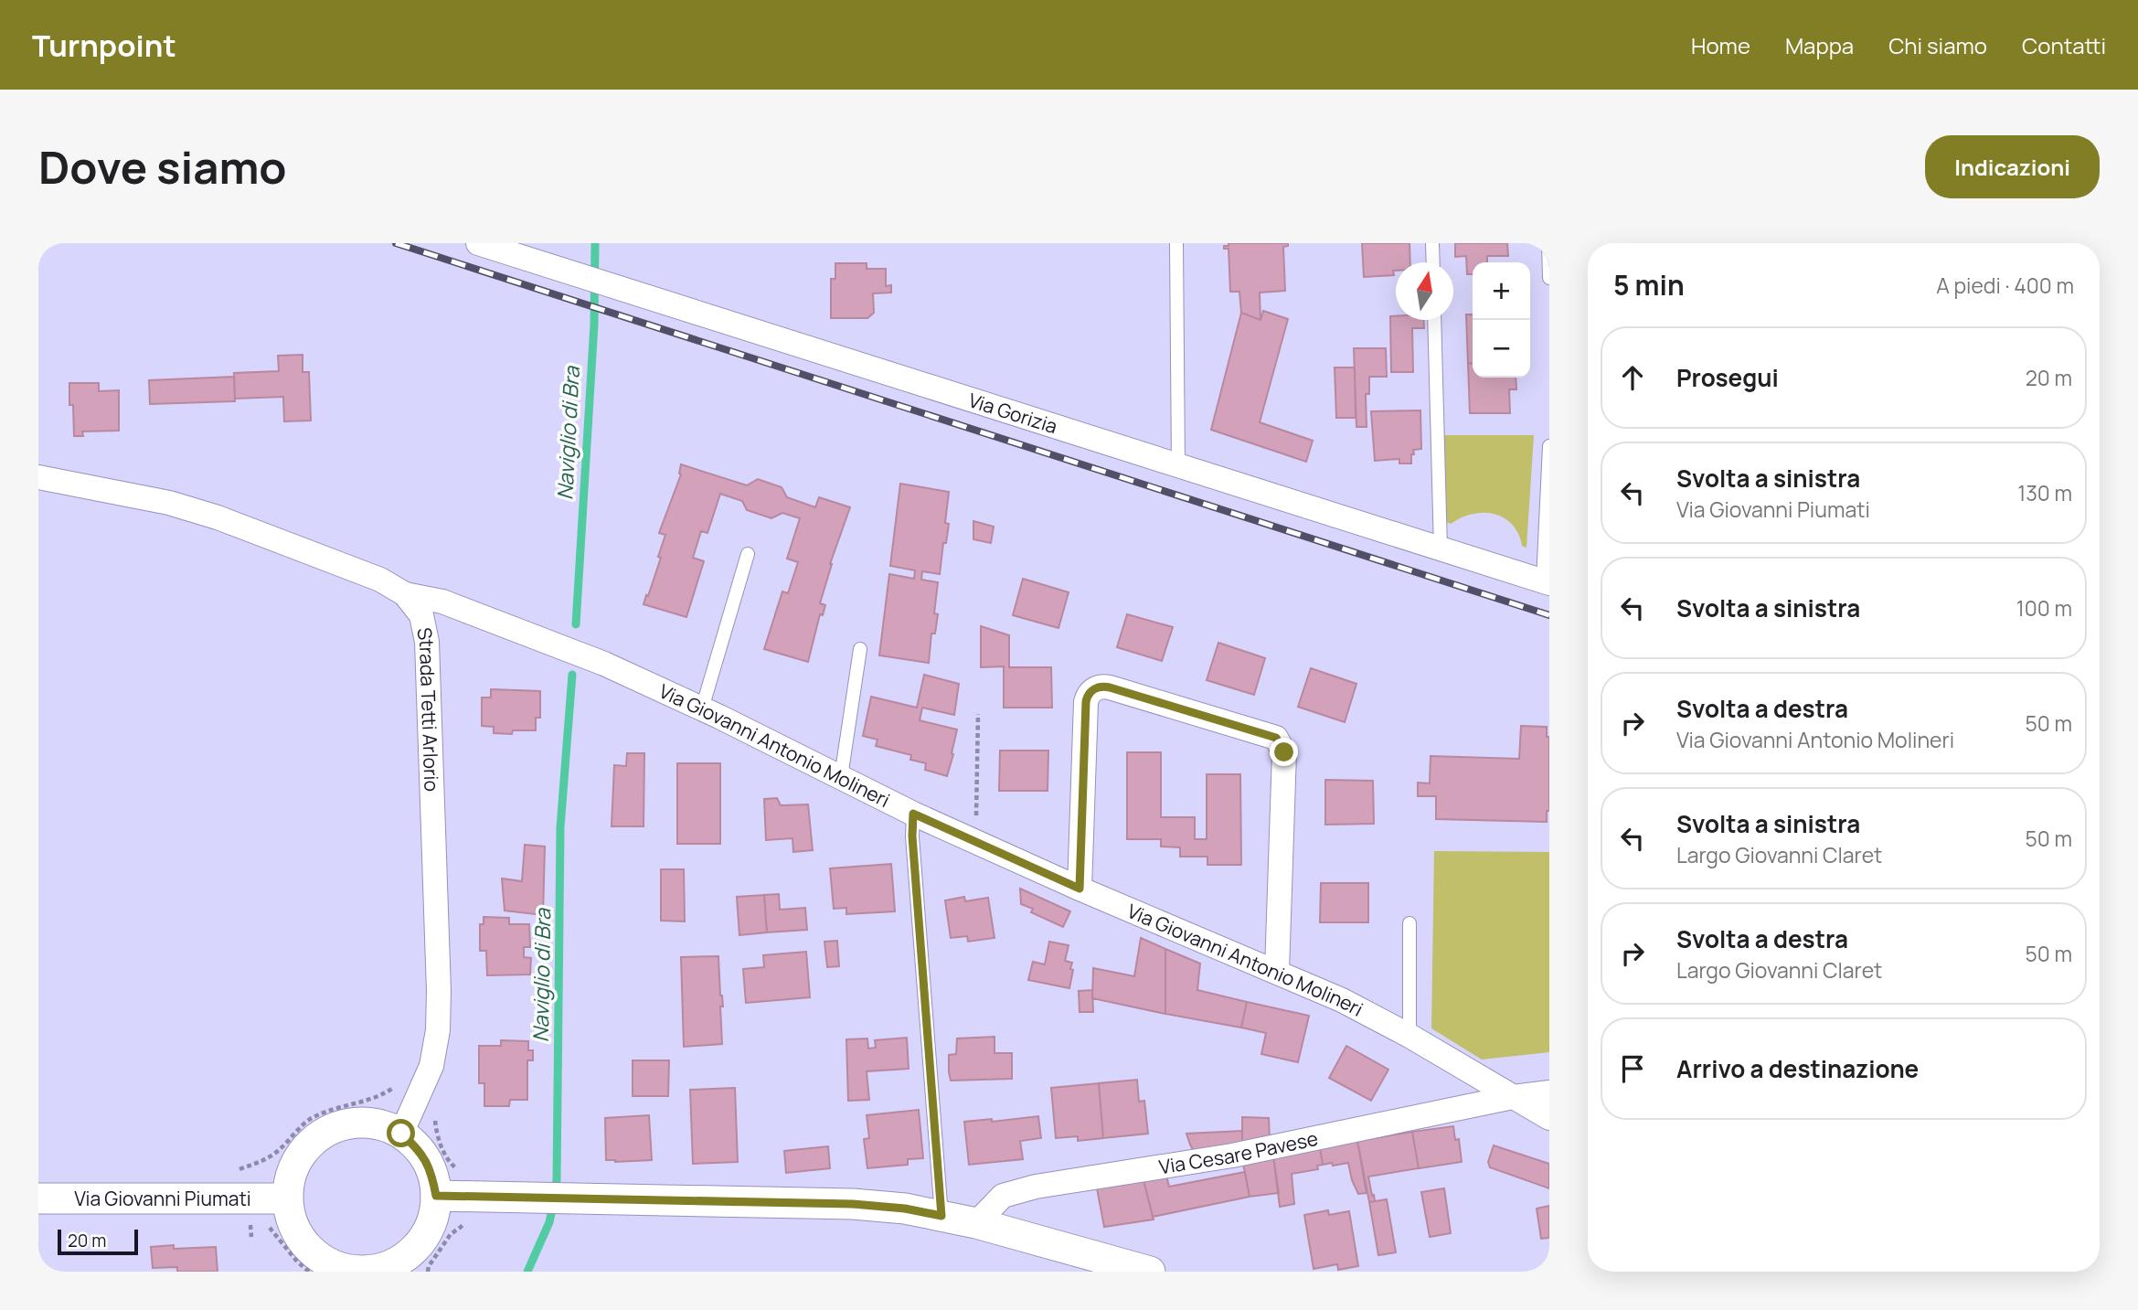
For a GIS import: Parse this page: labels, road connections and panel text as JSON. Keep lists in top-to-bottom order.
{
  "streets": {
    "street": [
      "Via Gorizia",
      "Strada Tetti Arlorio",
      "Via Giovanni Antonio Molineri",
      "Via Cesare Pavese",
      "Via Giovanni Piumati"
    ]
  },
  "crossings": [
    ["Strada Tetti Arlorio", "Via Giovanni Antonio Molineri"],
    ["Strada Tetti Arlorio", "Via Giovanni Piumati"],
    ["Via Giovanni Antonio Molineri", "Via Cesare Pavese"]
  ],
  "water": ["Naviglio di Bra"],
  "scale_bar": "20 m",
  "north": "top",
  "page": {
    "header": "Turnpoint",
    "nav": [
      "Home",
      "Mappa",
      "Chi siamo",
      "Contatti"
    ],
    "buttons": "Indicazioni",
    "title": "Dove siamo",
    "heading": ["5 min", "A piedi · 400 m"],
    "map_buttons": ["+", "−"],
    "list": [
      ["Prosegui", "20 m"],
      ["Svolta a sinistra", "Via Giovanni Piumati", "130 m"],
      ["Svolta a sinistra", "100 m"],
      ["Svolta a destra", "Via Giovanni Antonio Molineri", "50 m"],
      ["Svolta a sinistra", "Largo Giovanni Claret", "50 m"],
      ["Svolta a destra", "Largo Giovanni Claret", "50 m"],
      "Arrivo a destinazione"
    ],
    "scale": "20 m"
  }
}
